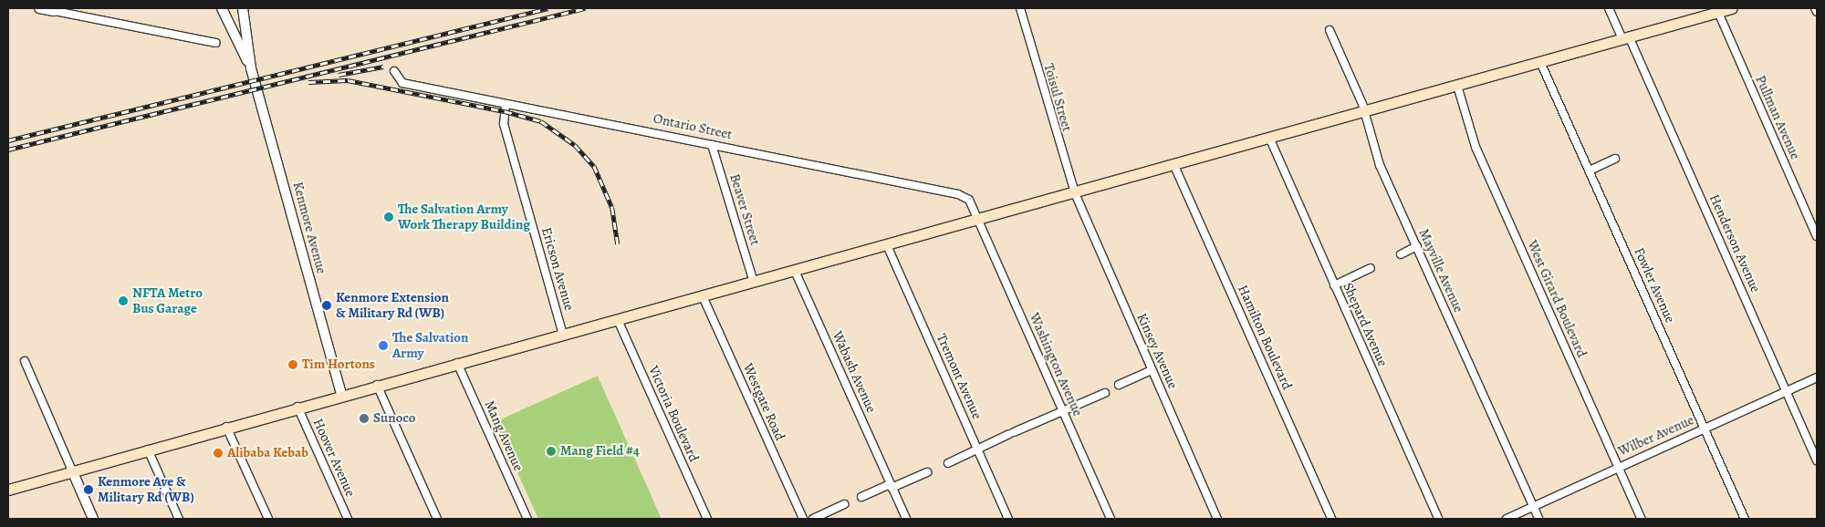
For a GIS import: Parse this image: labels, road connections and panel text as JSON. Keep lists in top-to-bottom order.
{
  "streets": {
    "street": [
      "Toisul Street",
      "Pullman Avenue",
      "Ontario Street",
      "Beaver Street",
      "Kenmore Avenue",
      "Henderson Avenue",
      "Ericson Avenue",
      "Mayville Avenue",
      "Fowler Avenue",
      "West Girard Boulevard",
      "Shepard Avenue",
      "Hamilton Boulevard",
      "Kinsey Avenue",
      "Washington Avenue",
      "Wabash Avenue",
      "Tremont Avenue",
      "Westgate Road",
      "Victoria Boulevard",
      "Mang Avenue",
      "Wilber Avenue",
      "Hoover Avenue"
    ]
  },
  "crossings": [
    ["Toisul Street", "Kinsey Avenue"],
    ["Ontario Street", "Beaver Street"],
    ["Ontario Street", "Ericson Avenue"],
    ["Ontario Street", "Washington Avenue"],
    ["Henderson Avenue", "Wilber Avenue"],
    ["Mayville Avenue", "Wilber Avenue"],
    ["Fowler Avenue", "Wilber Avenue"],
    ["West Girard Boulevard", "Wilber Avenue"]
  ],
  "places": [
    "The Salvation Army Work Therapy Building",
    "NFTA Metro Bus Garage",
    "Kenmore Extension & Military Rd (WB)",
    "The Salvation Army",
    "Tim Hortons",
    "Sunoco",
    "Mang Field #4",
    "Alibaba Kebab",
    "Kenmore Ave & Military Rd (WB)"
  ]
}
